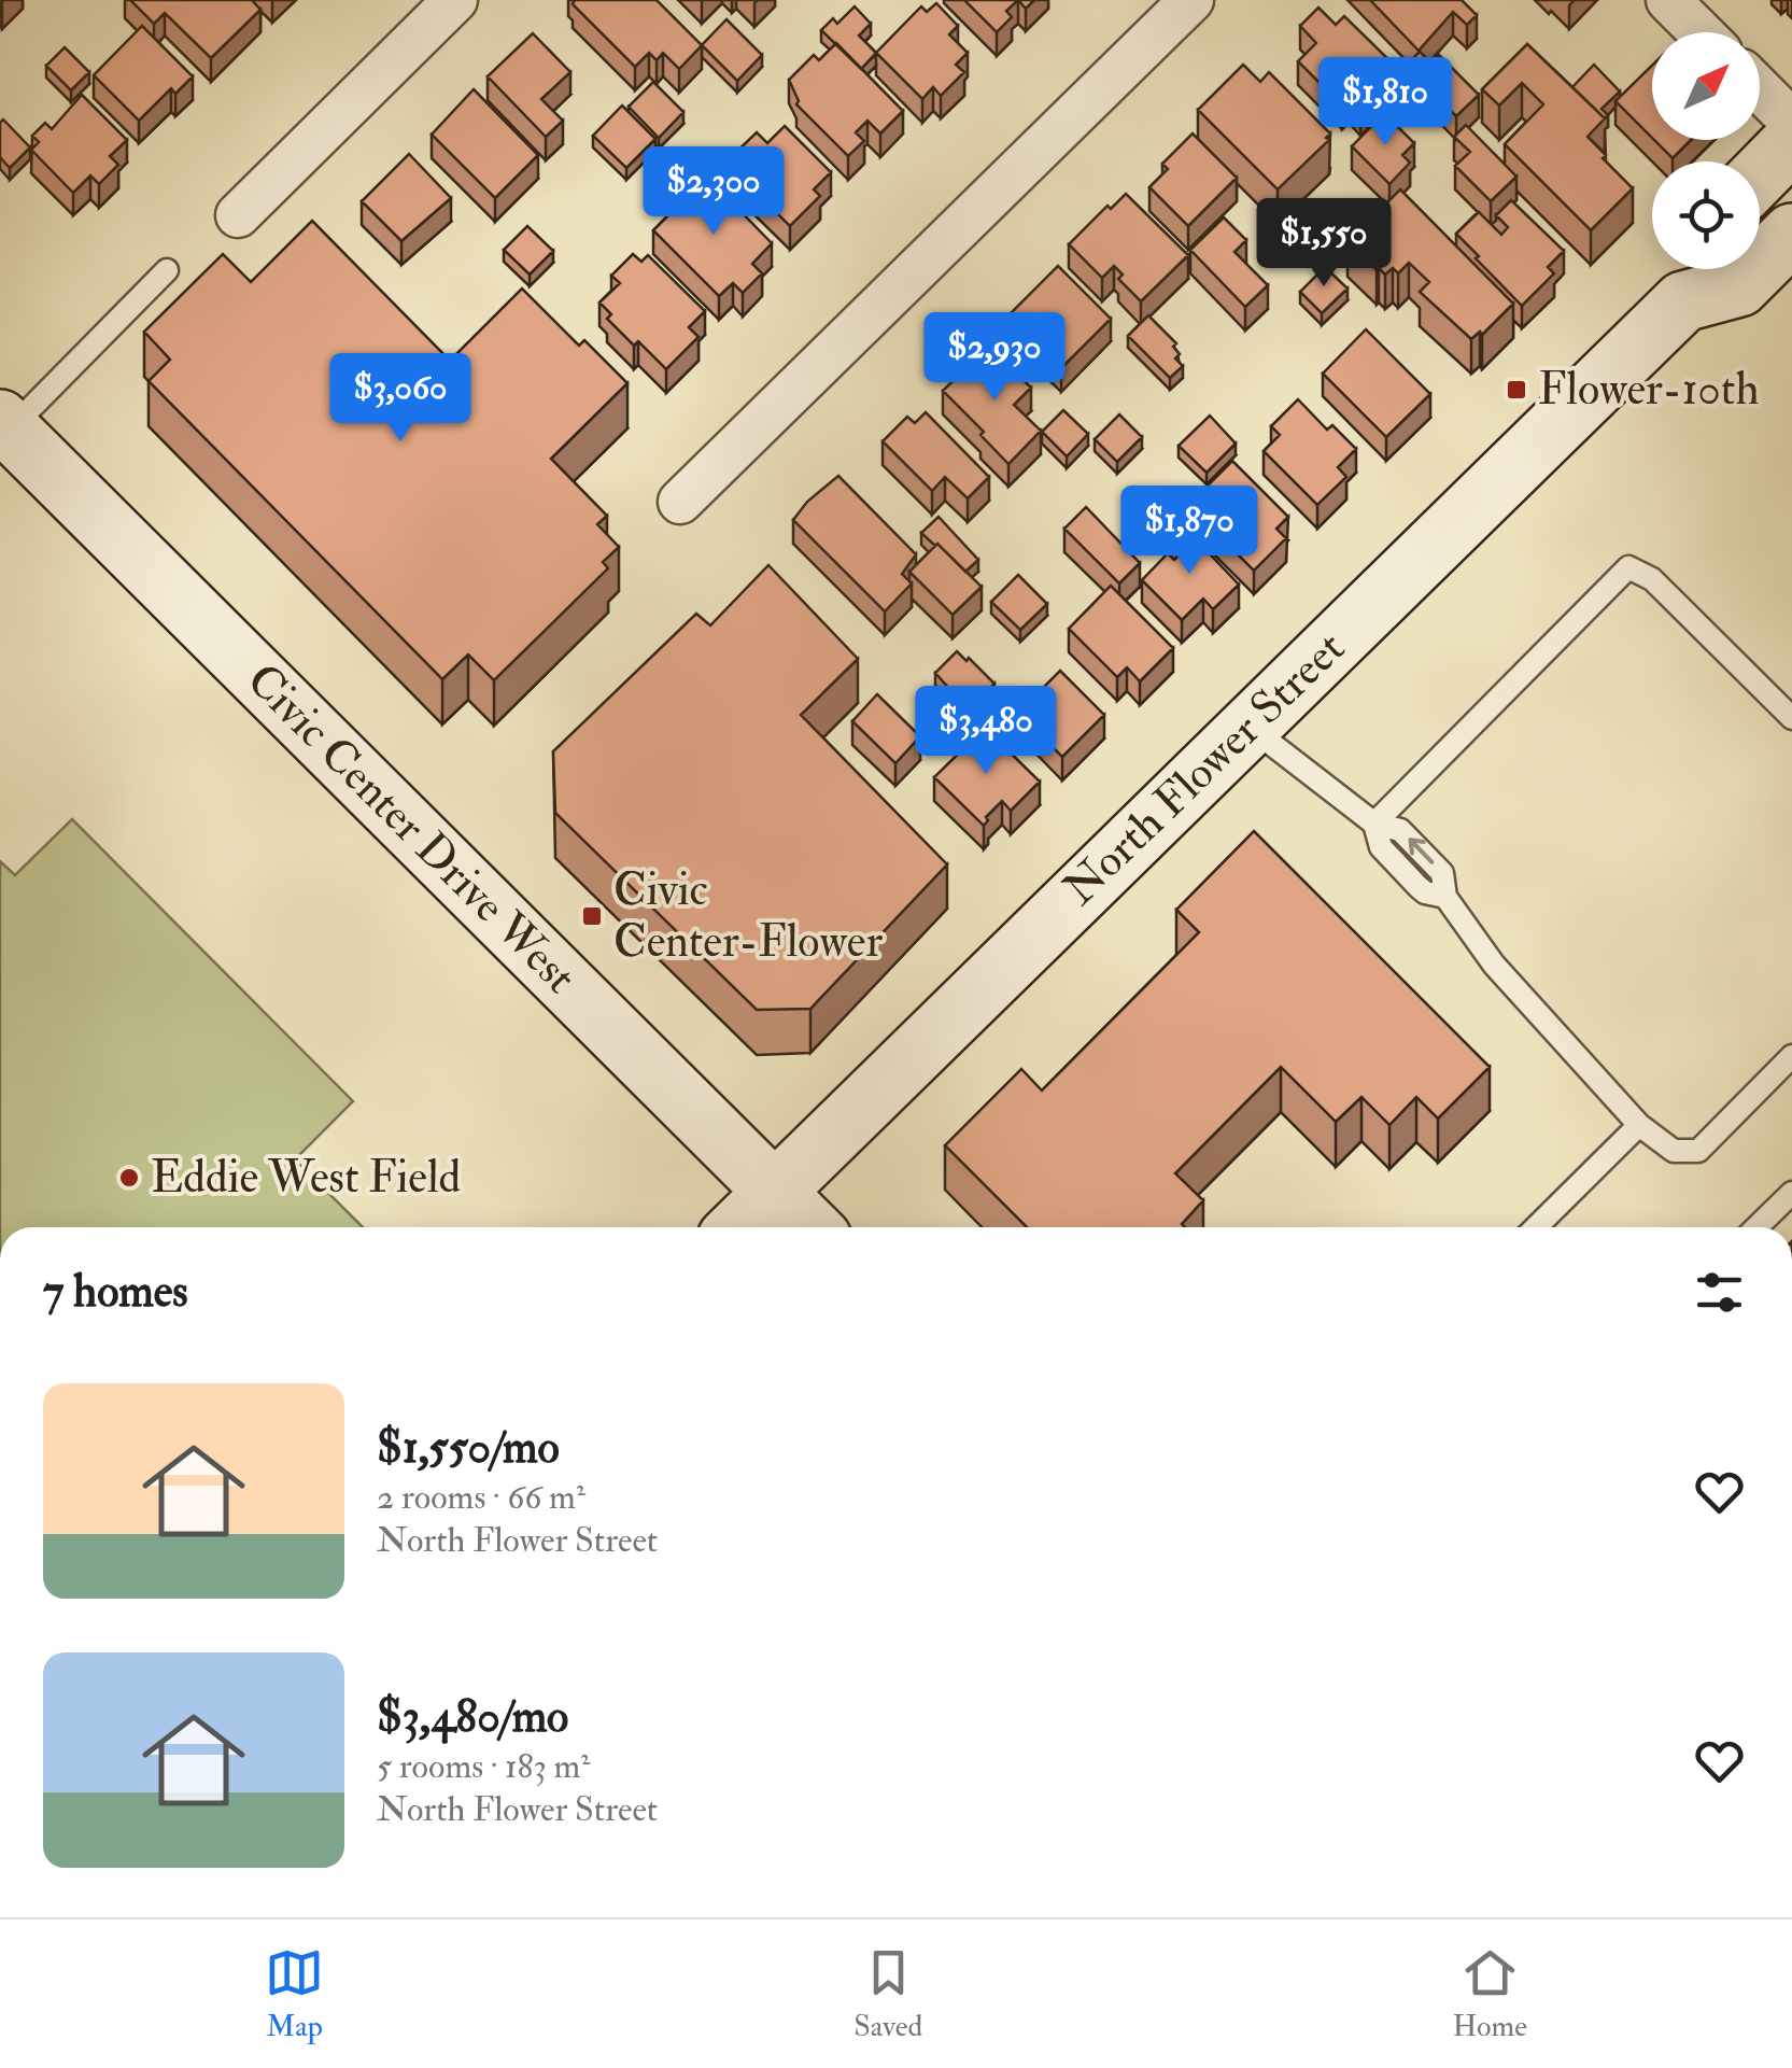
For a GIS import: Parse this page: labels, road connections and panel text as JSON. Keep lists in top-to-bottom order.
{
  "streets": {
    "main road": ["North Flower Street", "Civic Center Drive West"]
  },
  "crossings": [
    ["North Flower Street", "Civic Center Drive West"]
  ],
  "places": {
    "transit": ["Flower-10th", "Civic Center-Flower"],
    "other": ["Eddie West Field"]
  },
  "north": "top right",
  "page": {
    "price": [
      "$1,810",
      "$2,300",
      "$1,550",
      "$2,930",
      "$3,060",
      "$1,870",
      "$3,480"
    ],
    "heading": "7 homes",
    "list": [
      {
        "name": "$1,550/mo",
        "note": "2 rooms · 66 m² · North Flower Street"
      },
      {
        "name": "$3,480/mo",
        "note": "5 rooms · 183 m² · North Flower Street"
      }
    ],
    "tabs": ["Map", "Saved", "Home"]
  }
}
